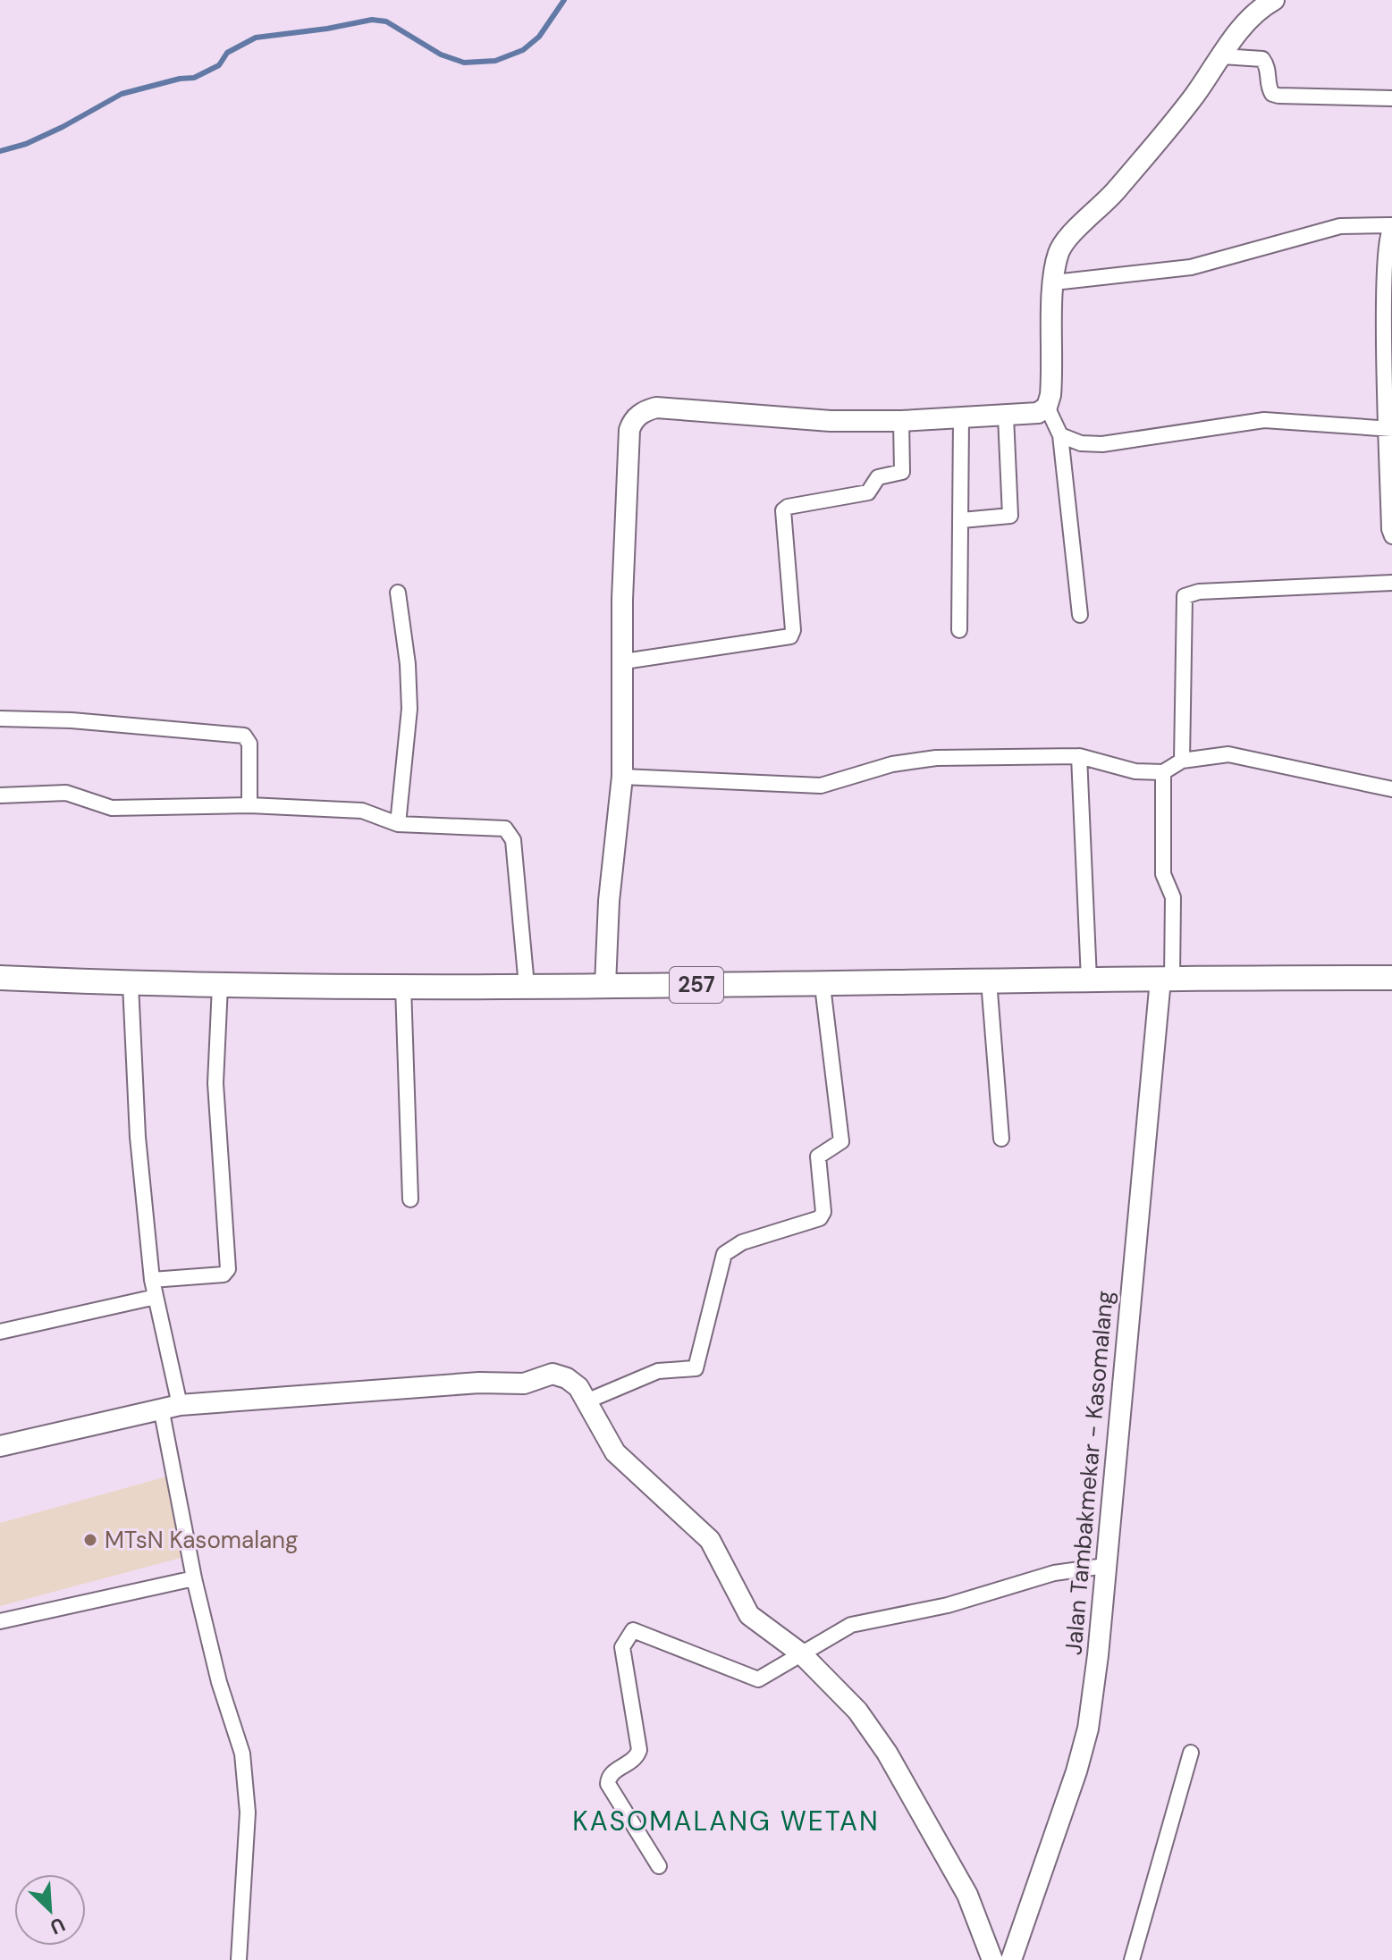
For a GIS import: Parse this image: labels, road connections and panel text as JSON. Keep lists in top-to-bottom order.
{
  "streets": {
    "main road": ["257"],
    "street": ["Jalan Tambakmekar - Kasomalang"]
  },
  "crossings": [
    ["257", "Jalan Tambakmekar - Kasomalang"]
  ],
  "districts": ["KASOMALANG WETAN"],
  "places": ["MTsN Kasomalang"],
  "north": "bottom right"
}
